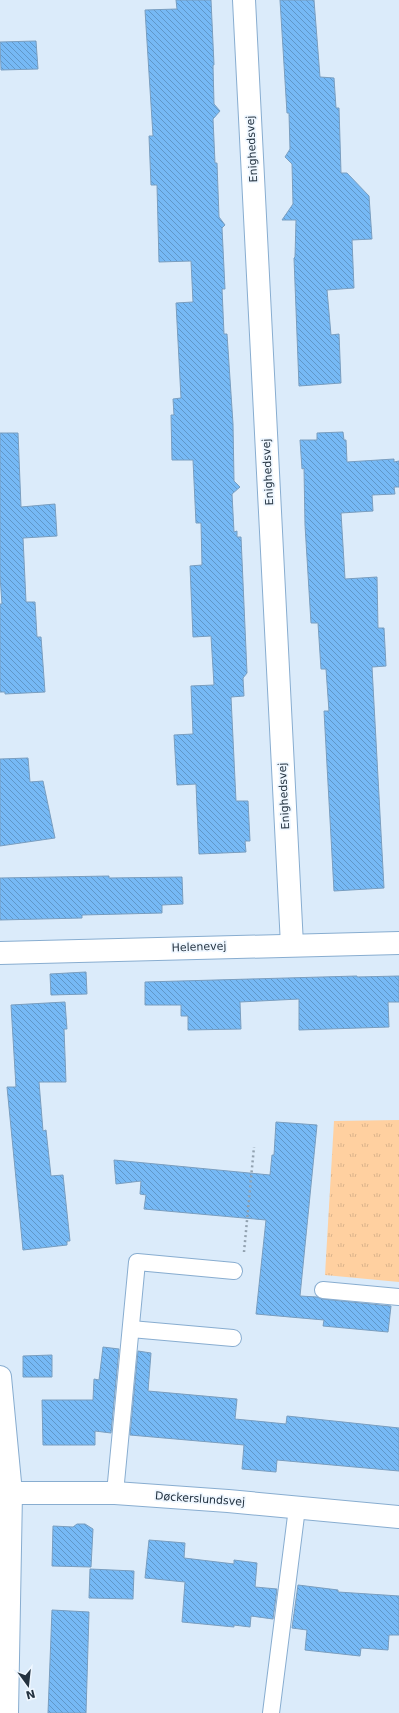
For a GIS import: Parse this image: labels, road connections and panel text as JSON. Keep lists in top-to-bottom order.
{
  "streets": {
    "street": ["Enighedsvej", "Helenevej", "Døckerslundsvej"]
  },
  "crossings": [
    ["Enighedsvej", "Helenevej"]
  ],
  "north": "bottom"
}
